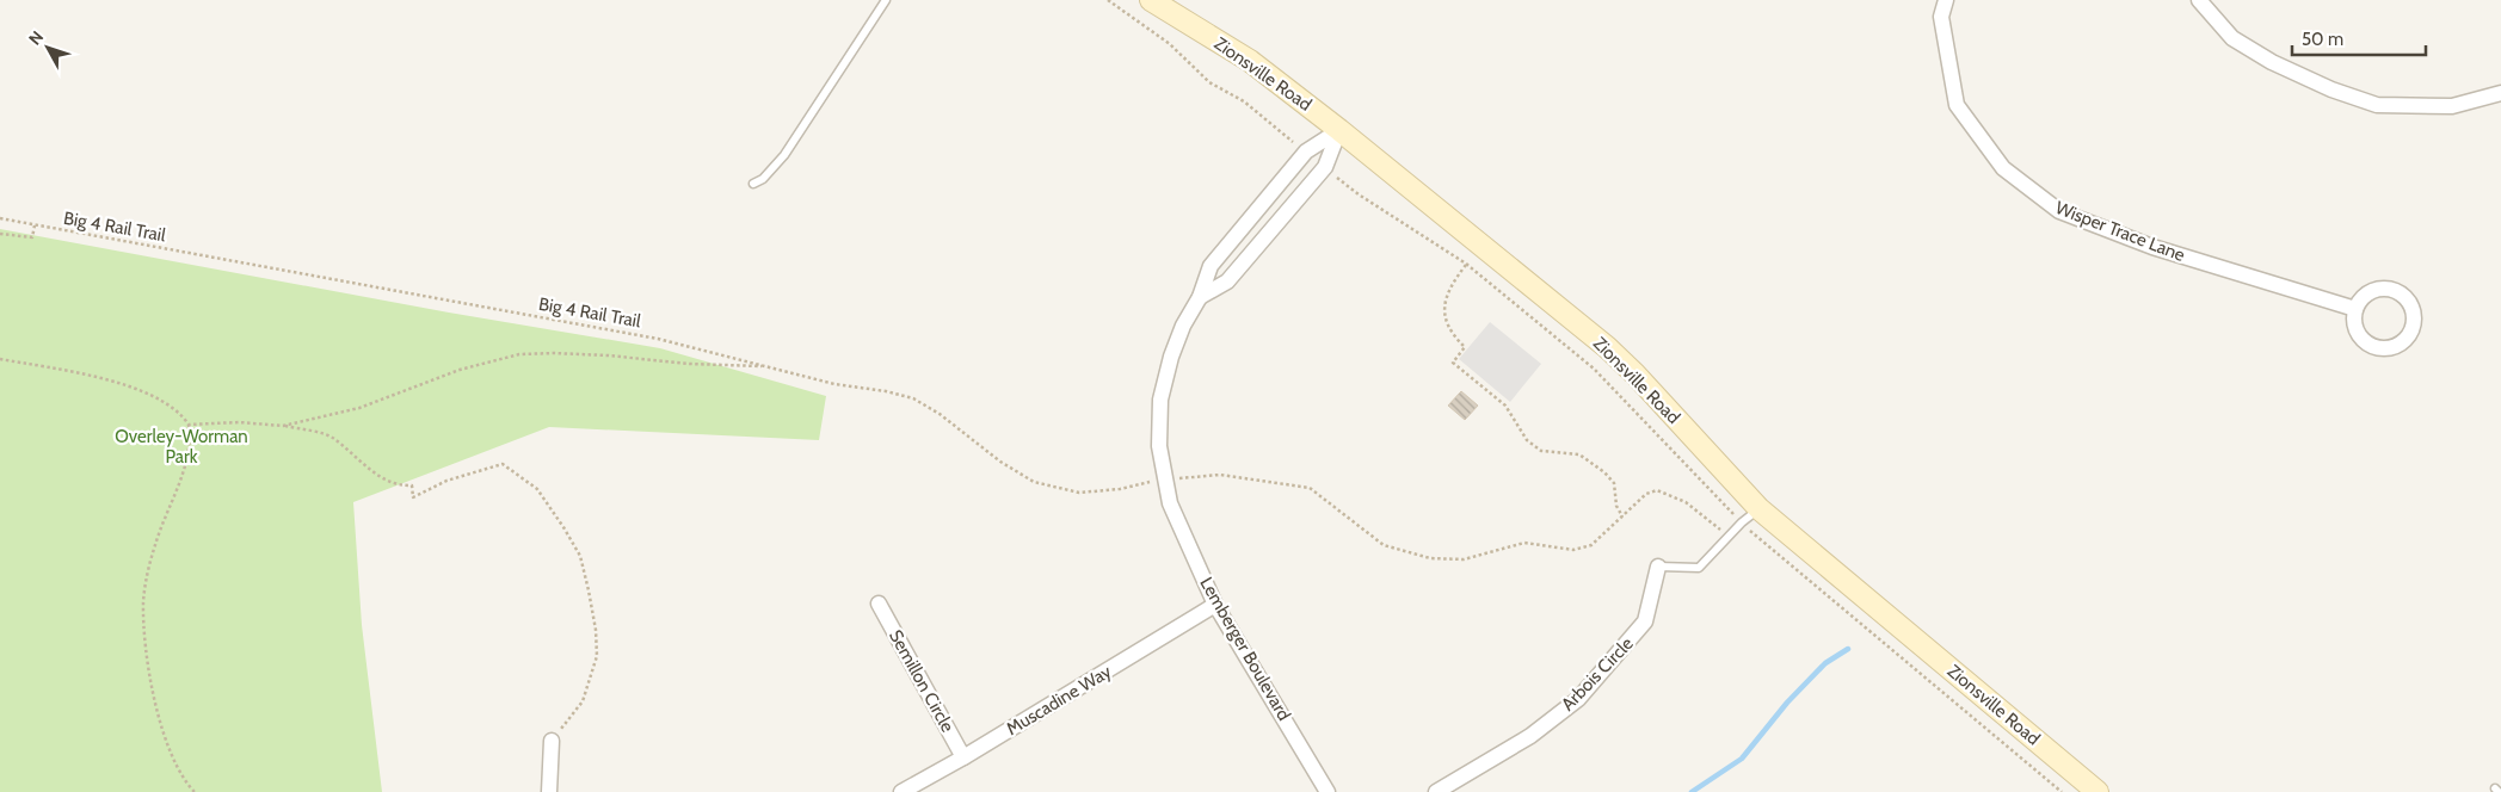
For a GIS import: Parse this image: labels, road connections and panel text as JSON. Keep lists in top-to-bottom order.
{
  "streets": {
    "main road": ["Zionsville Road"],
    "street": [
      "Wisper Trace Lane",
      "Lemberger Boulevard",
      "Arbois Circle",
      "Semillon Circle",
      "Muscadine Way"
    ],
    "path": ["Big 4 Rail Trail"]
  },
  "crossings": [
    ["Zionsville Road", "Lemberger Boulevard"],
    ["Lemberger Boulevard", "Muscadine Way"],
    ["Semillon Circle", "Muscadine Way"]
  ],
  "parks": ["Overley-Worman Park"],
  "scale_bar": "50 m",
  "north": "top left"
}
